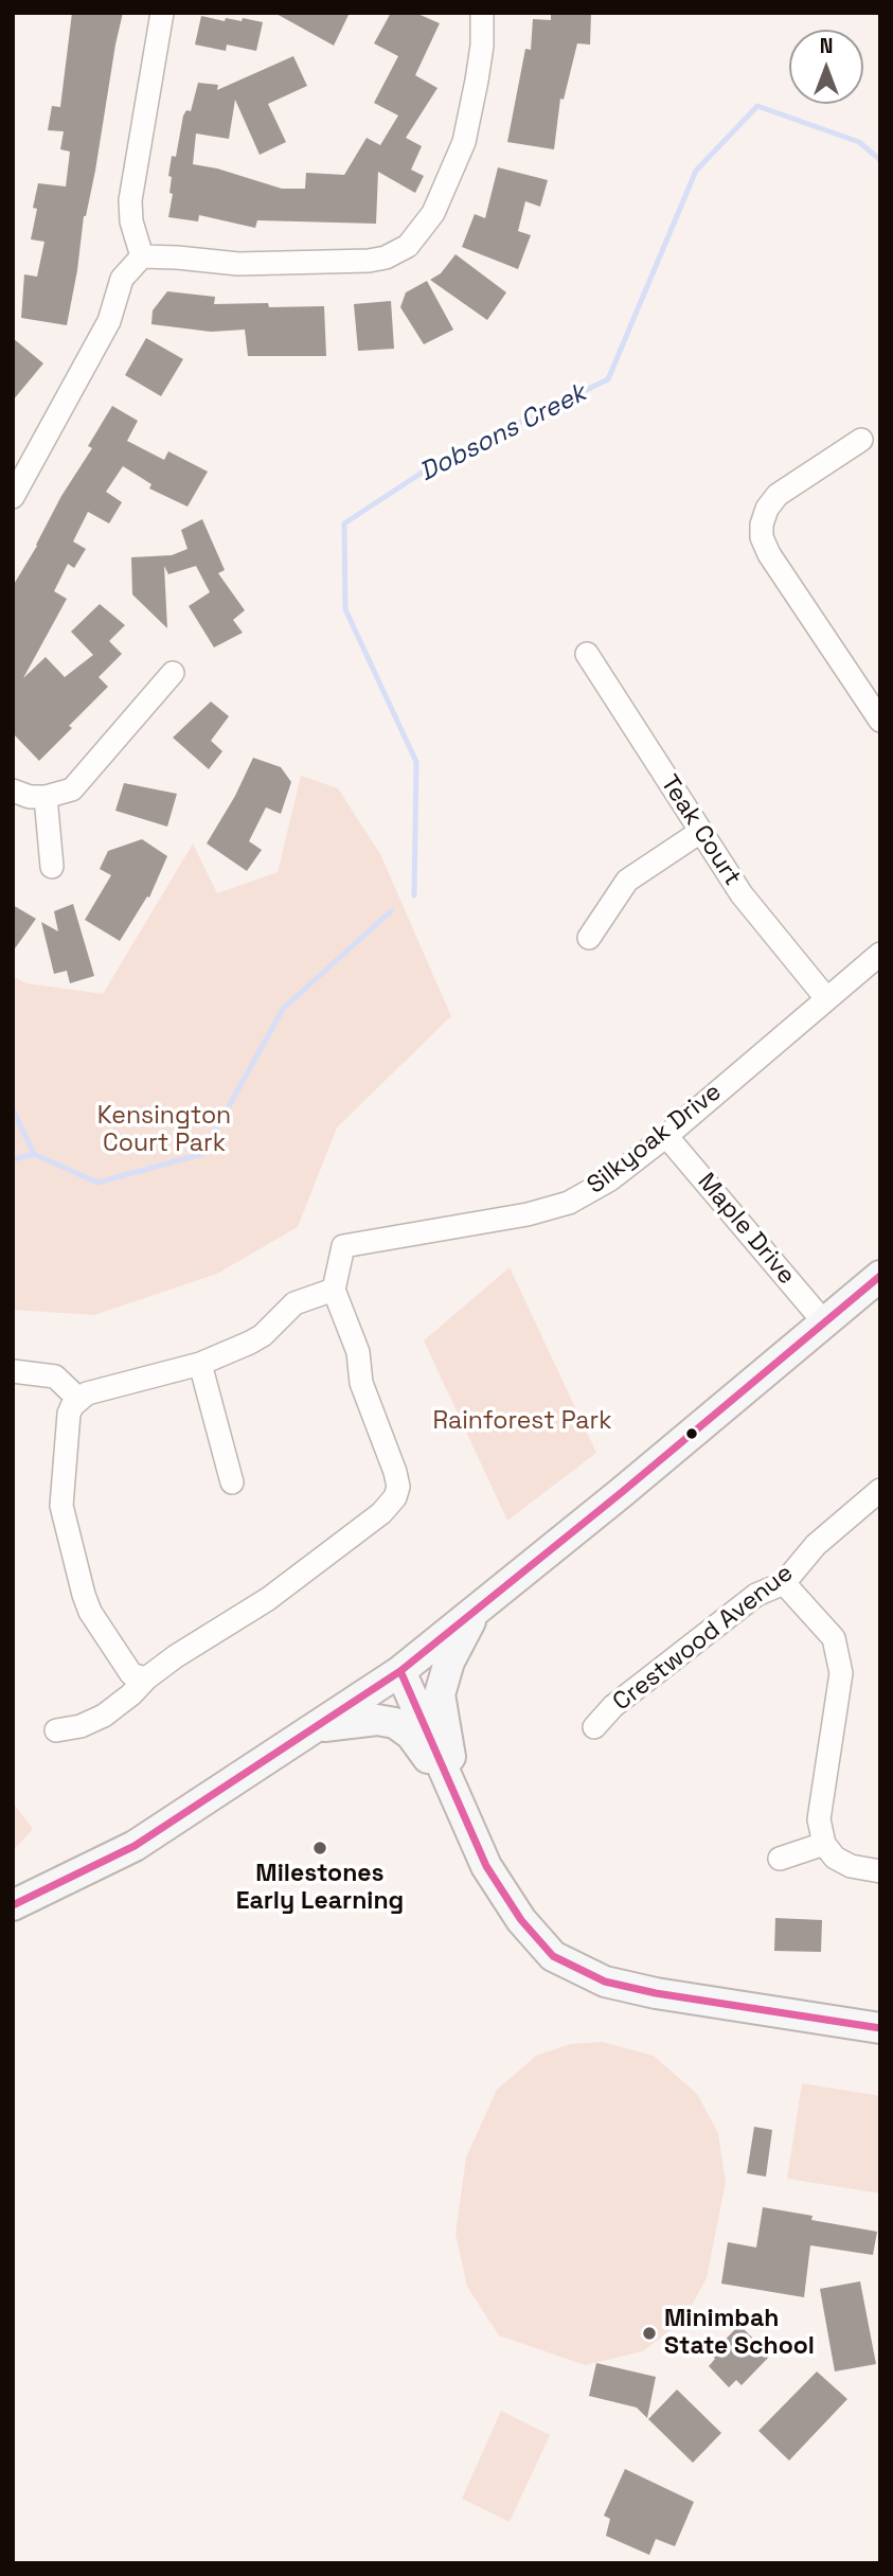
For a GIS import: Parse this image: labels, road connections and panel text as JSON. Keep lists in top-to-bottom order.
{
  "streets": {
    "street": [
      "Teak Court",
      "Silkyoak Drive",
      "Maple Drive",
      "Crestwood Avenue"
    ]
  },
  "crossings": [
    ["Teak Court", "Silkyoak Drive"],
    ["Silkyoak Drive", "Maple Drive"]
  ],
  "water": ["Dobsons Creek"],
  "parks": ["Kensington Court Park", "Rainforest Park"],
  "places": ["Milestones Early Learning", "Minimbah State School"],
  "north": "top"
}
